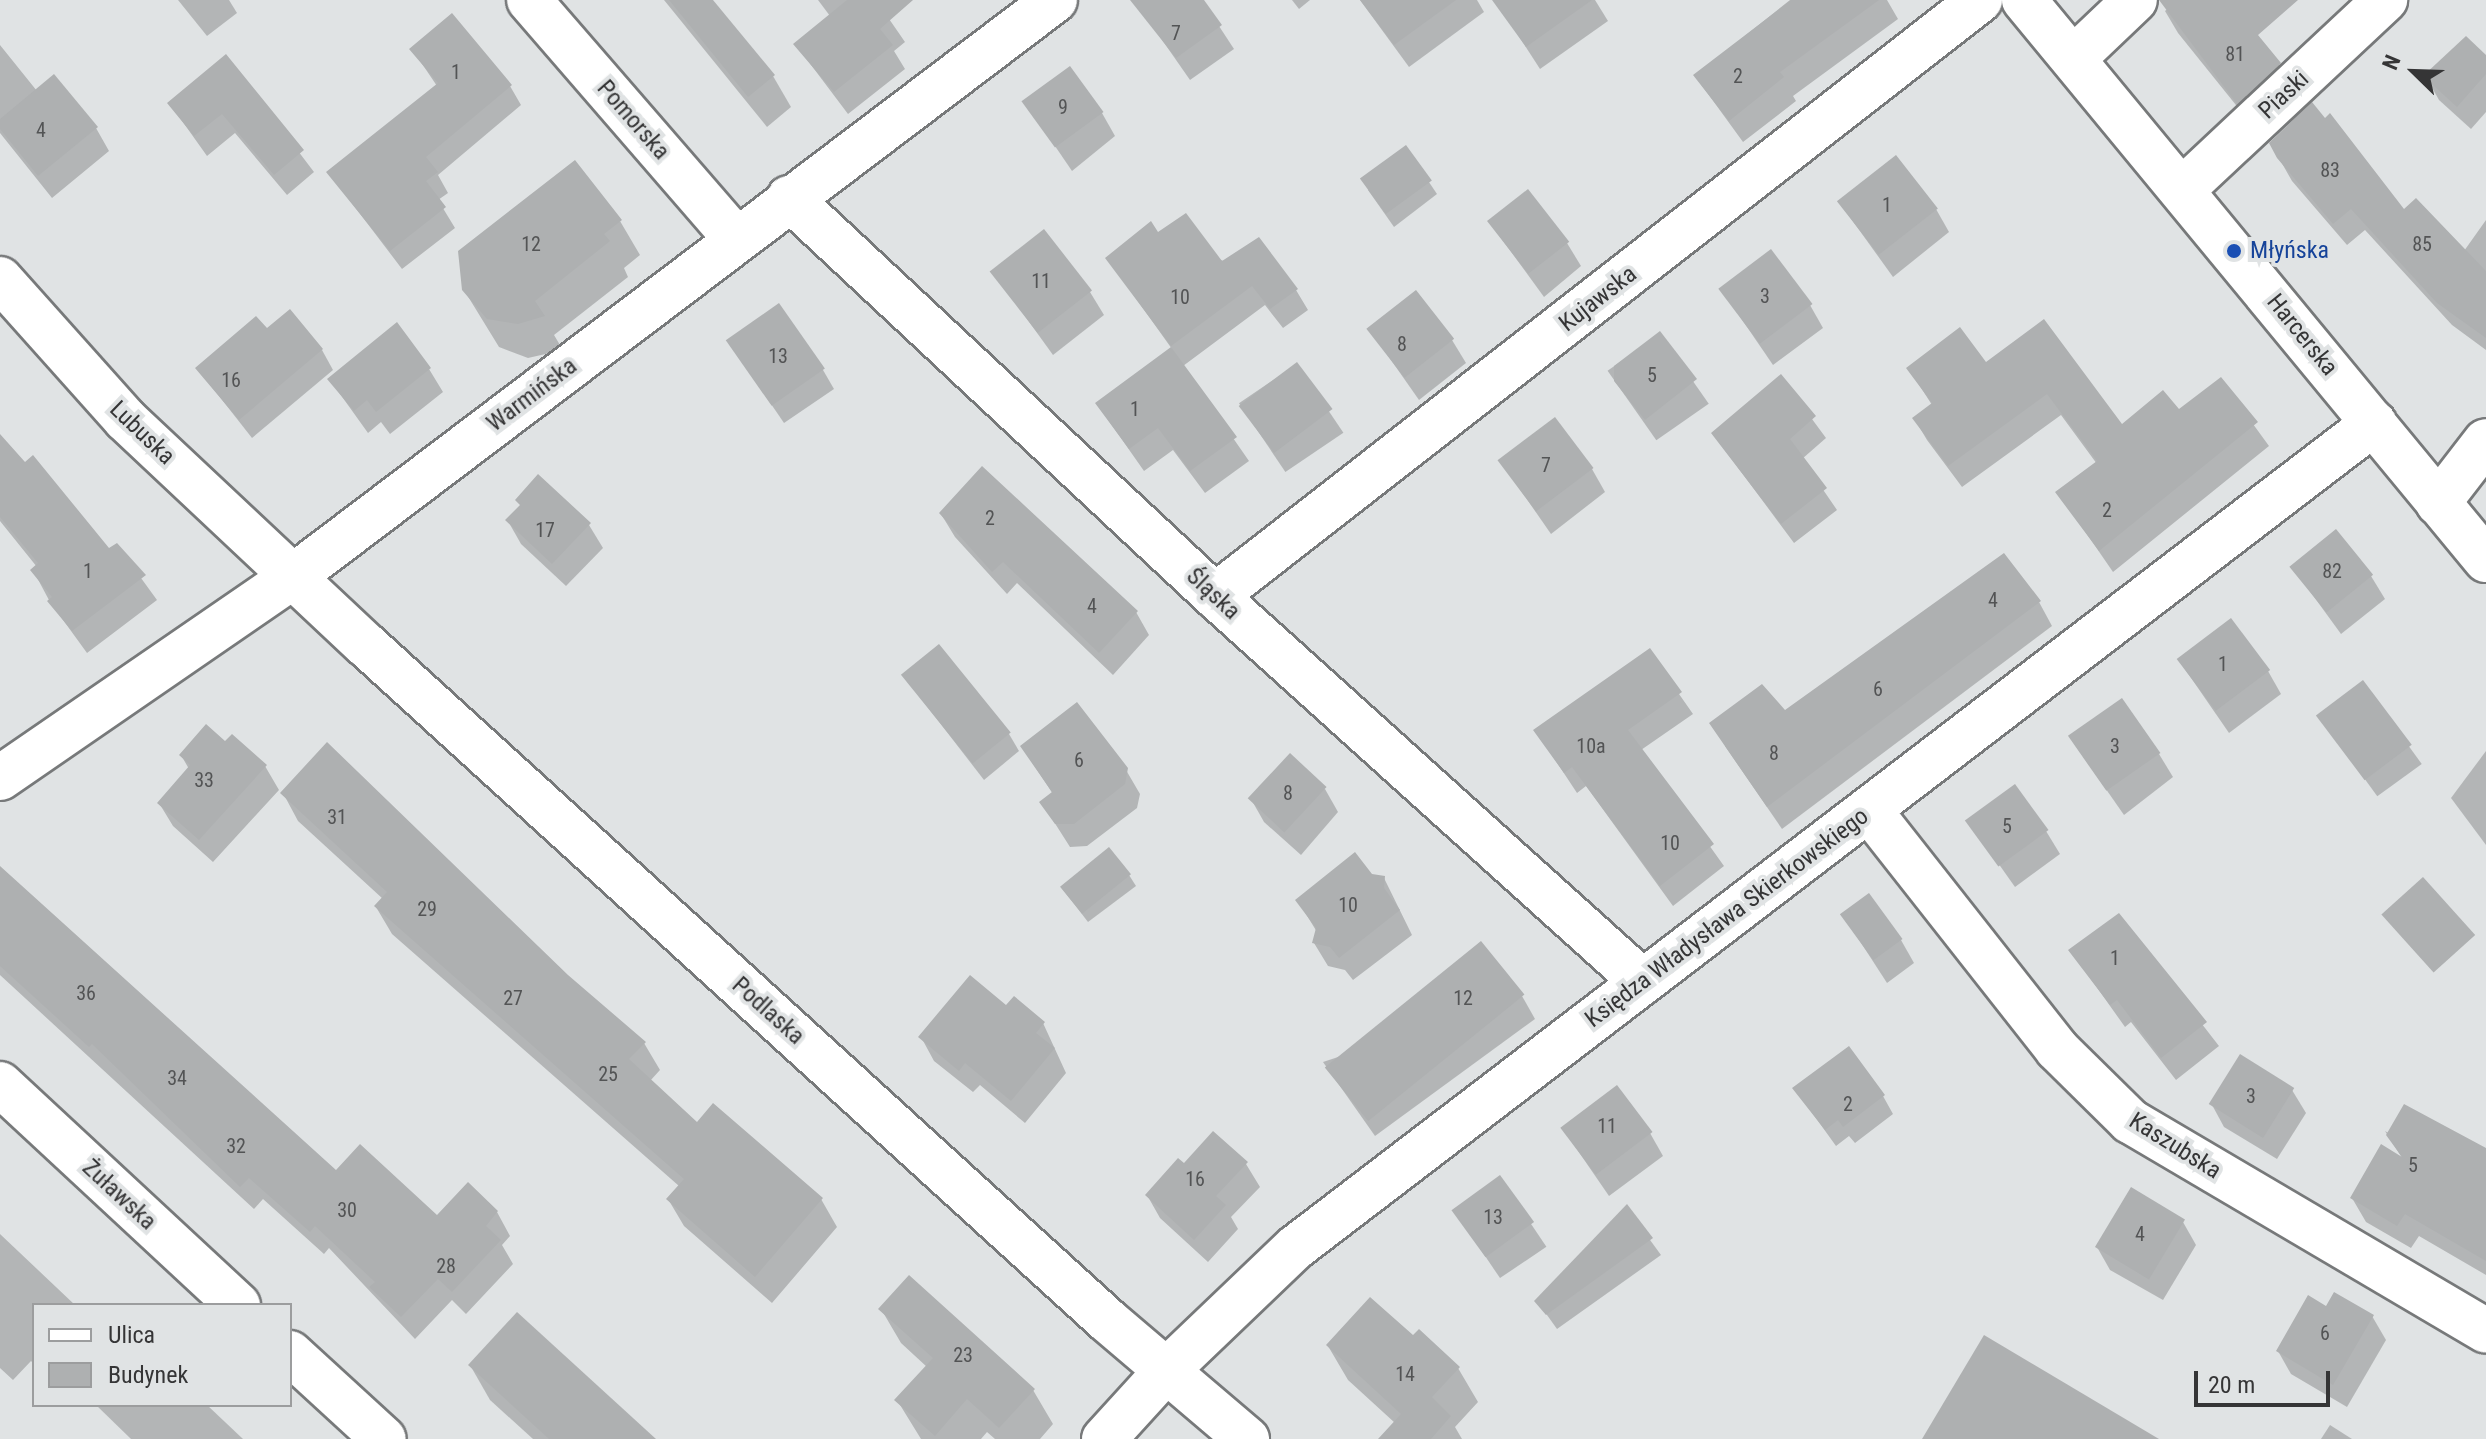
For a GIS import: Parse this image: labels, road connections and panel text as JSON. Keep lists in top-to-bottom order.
{
  "streets": {
    "street": [
      "Piaski",
      "Pomorska",
      "Kujawska",
      "Harcerska",
      "Warmińska",
      "Lubuska",
      "Śląska",
      "Księdza Władysława Skierkowskiego",
      "Podlaska",
      "Kaszubska",
      "Żuławska"
    ]
  },
  "crossings": [
    ["Piaski", "Harcerska"],
    ["Pomorska", "Warmińska"],
    ["Kujawska", "Śląska"],
    ["Harcerska", "Księdza Władysława Skierkowskiego"],
    ["Warmińska", "Lubuska"],
    ["Warmińska", "Śląska"],
    ["Warmińska", "Podlaska"],
    ["Lubuska", "Podlaska"],
    ["Śląska", "Księdza Władysława Skierkowskiego"],
    ["Księdza Władysława Skierkowskiego", "Podlaska"],
    ["Księdza Władysława Skierkowskiego", "Kaszubska"]
  ],
  "places": ["Młyńska"],
  "house_numbers": [
    "7",
    "81",
    "1",
    "2",
    "9",
    "4",
    "83",
    "1",
    "12",
    "85",
    "11",
    "3",
    "10",
    "8",
    "13",
    "5",
    "16",
    "1",
    "7",
    "2",
    "2",
    "17",
    "1",
    "82",
    "4",
    "4",
    "1",
    "6",
    "10a",
    "3",
    "8",
    "6",
    "33",
    "8",
    "31",
    "5",
    "10",
    "10",
    "29",
    "1",
    "36",
    "27",
    "12",
    "25",
    "34",
    "3",
    "2",
    "11",
    "32",
    "5",
    "16",
    "30",
    "13",
    "4",
    "28",
    "6",
    "23",
    "14"
  ],
  "legend": ["Ulica", "Budynek"],
  "scale_bar": "20 m",
  "north": "top left"
}
